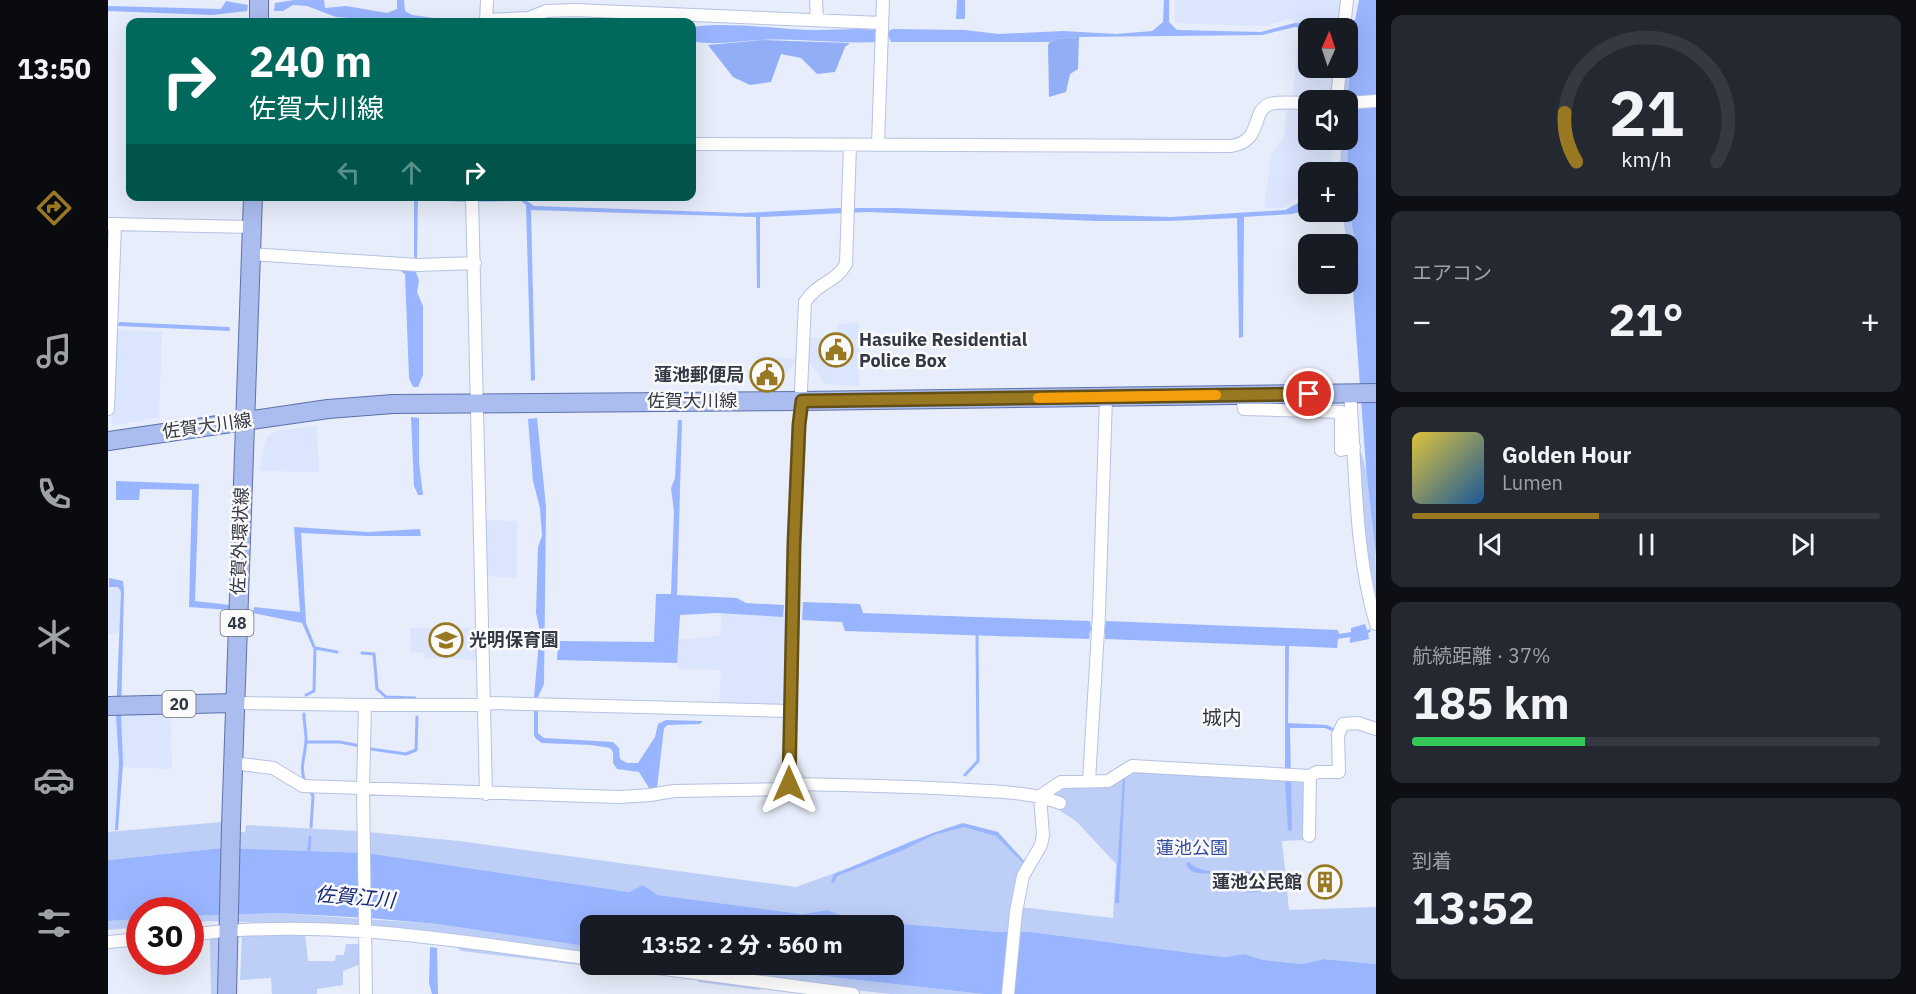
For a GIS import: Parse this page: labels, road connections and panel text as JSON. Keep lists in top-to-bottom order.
{
  "streets": {
    "main road": [
      "佐賀大川線",
      "佐賀外環状線",
      "48",
      "20"
    ]
  },
  "crossings": [
    ["佐賀大川線", "佐賀外環状線"],
    ["佐賀外環状線", "20"]
  ],
  "districts": ["城内"],
  "water": ["佐賀江川"],
  "parks": ["蓮池公園"],
  "places": {
    "public building": ["Hasuike Residential Police Box", "蓮池郵便局"],
    "school or university": ["光明保育園"],
    "building": ["蓮池公民館"]
  },
  "north": "top",
  "page": {
    "tabs": "13:50",
    "map_buttons": ["+", "−"],
    "turn": ["240 m", "佐賀大川線"],
    "tile": [
      "エアコン",
      ["航続距離 · 37%", "185 km"],
      ["到着", "13:52"]
    ],
    "heat": ["−", "21°", "+"],
    "song": ["Golden Hour", "Lumen"],
    "limit": "30",
    "trip": "13:52 · 2 分 · 560 m",
    "gauge": ["21", "km/h"]
  }
}
